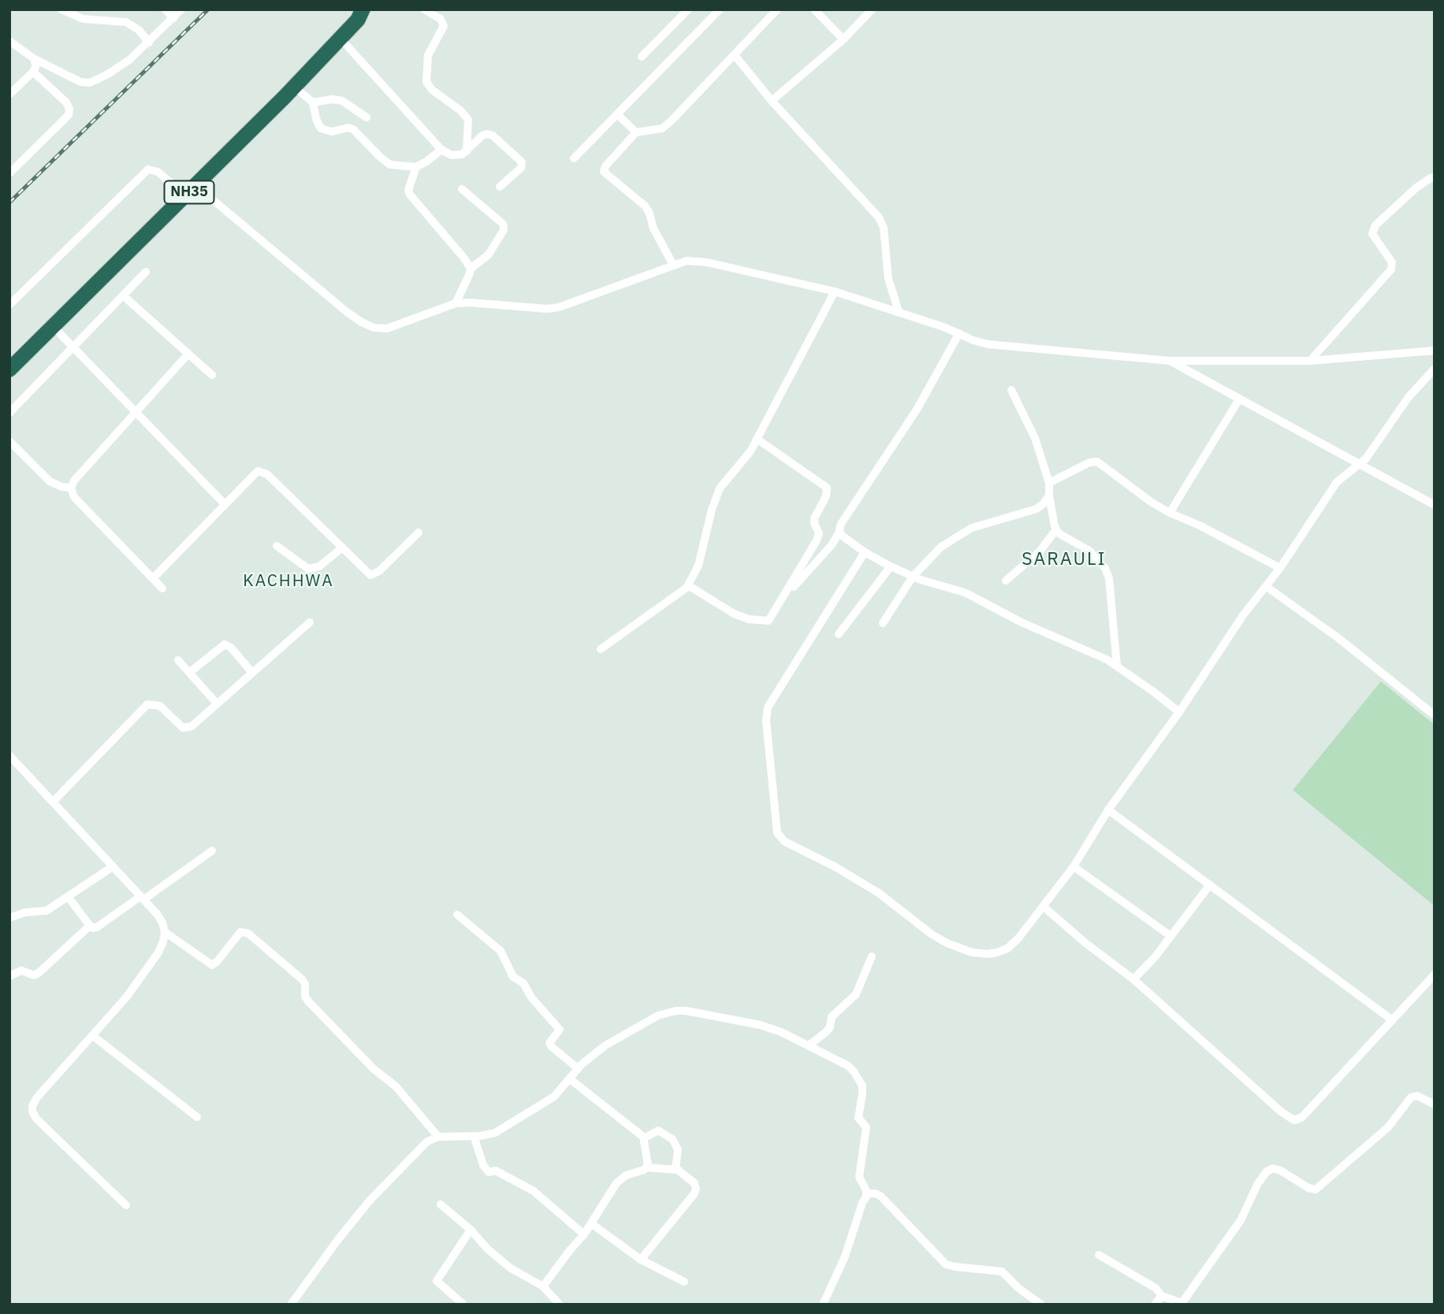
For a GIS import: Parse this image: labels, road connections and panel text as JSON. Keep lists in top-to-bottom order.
{
  "streets": {
    "highway": ["NH35"]
  },
  "districts": ["SARAULI", "KACHHWA"]
}
